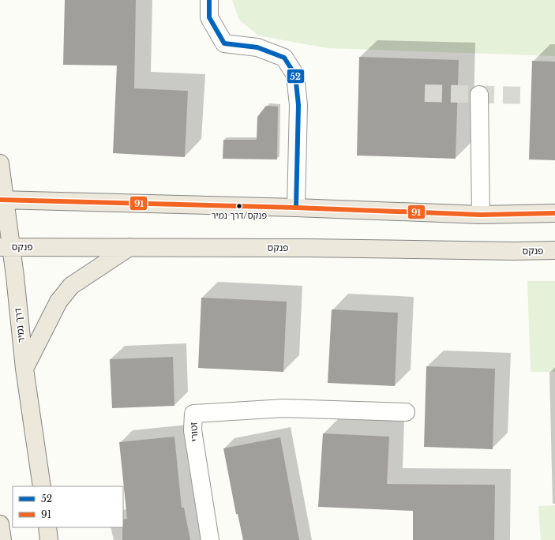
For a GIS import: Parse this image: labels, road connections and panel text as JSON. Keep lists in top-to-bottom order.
{
  "streets": {
    "main road": ["פנקס", "דרך נמיר"],
    "street": ["זטורי"]
  },
  "crossings": [
    ["פנקס", "דרך נמיר"]
  ],
  "places": ["פנקס/דרך נמיר"],
  "lines": ["transit line 52", "transit line 91"],
  "legend": ["52", "91"]
}
